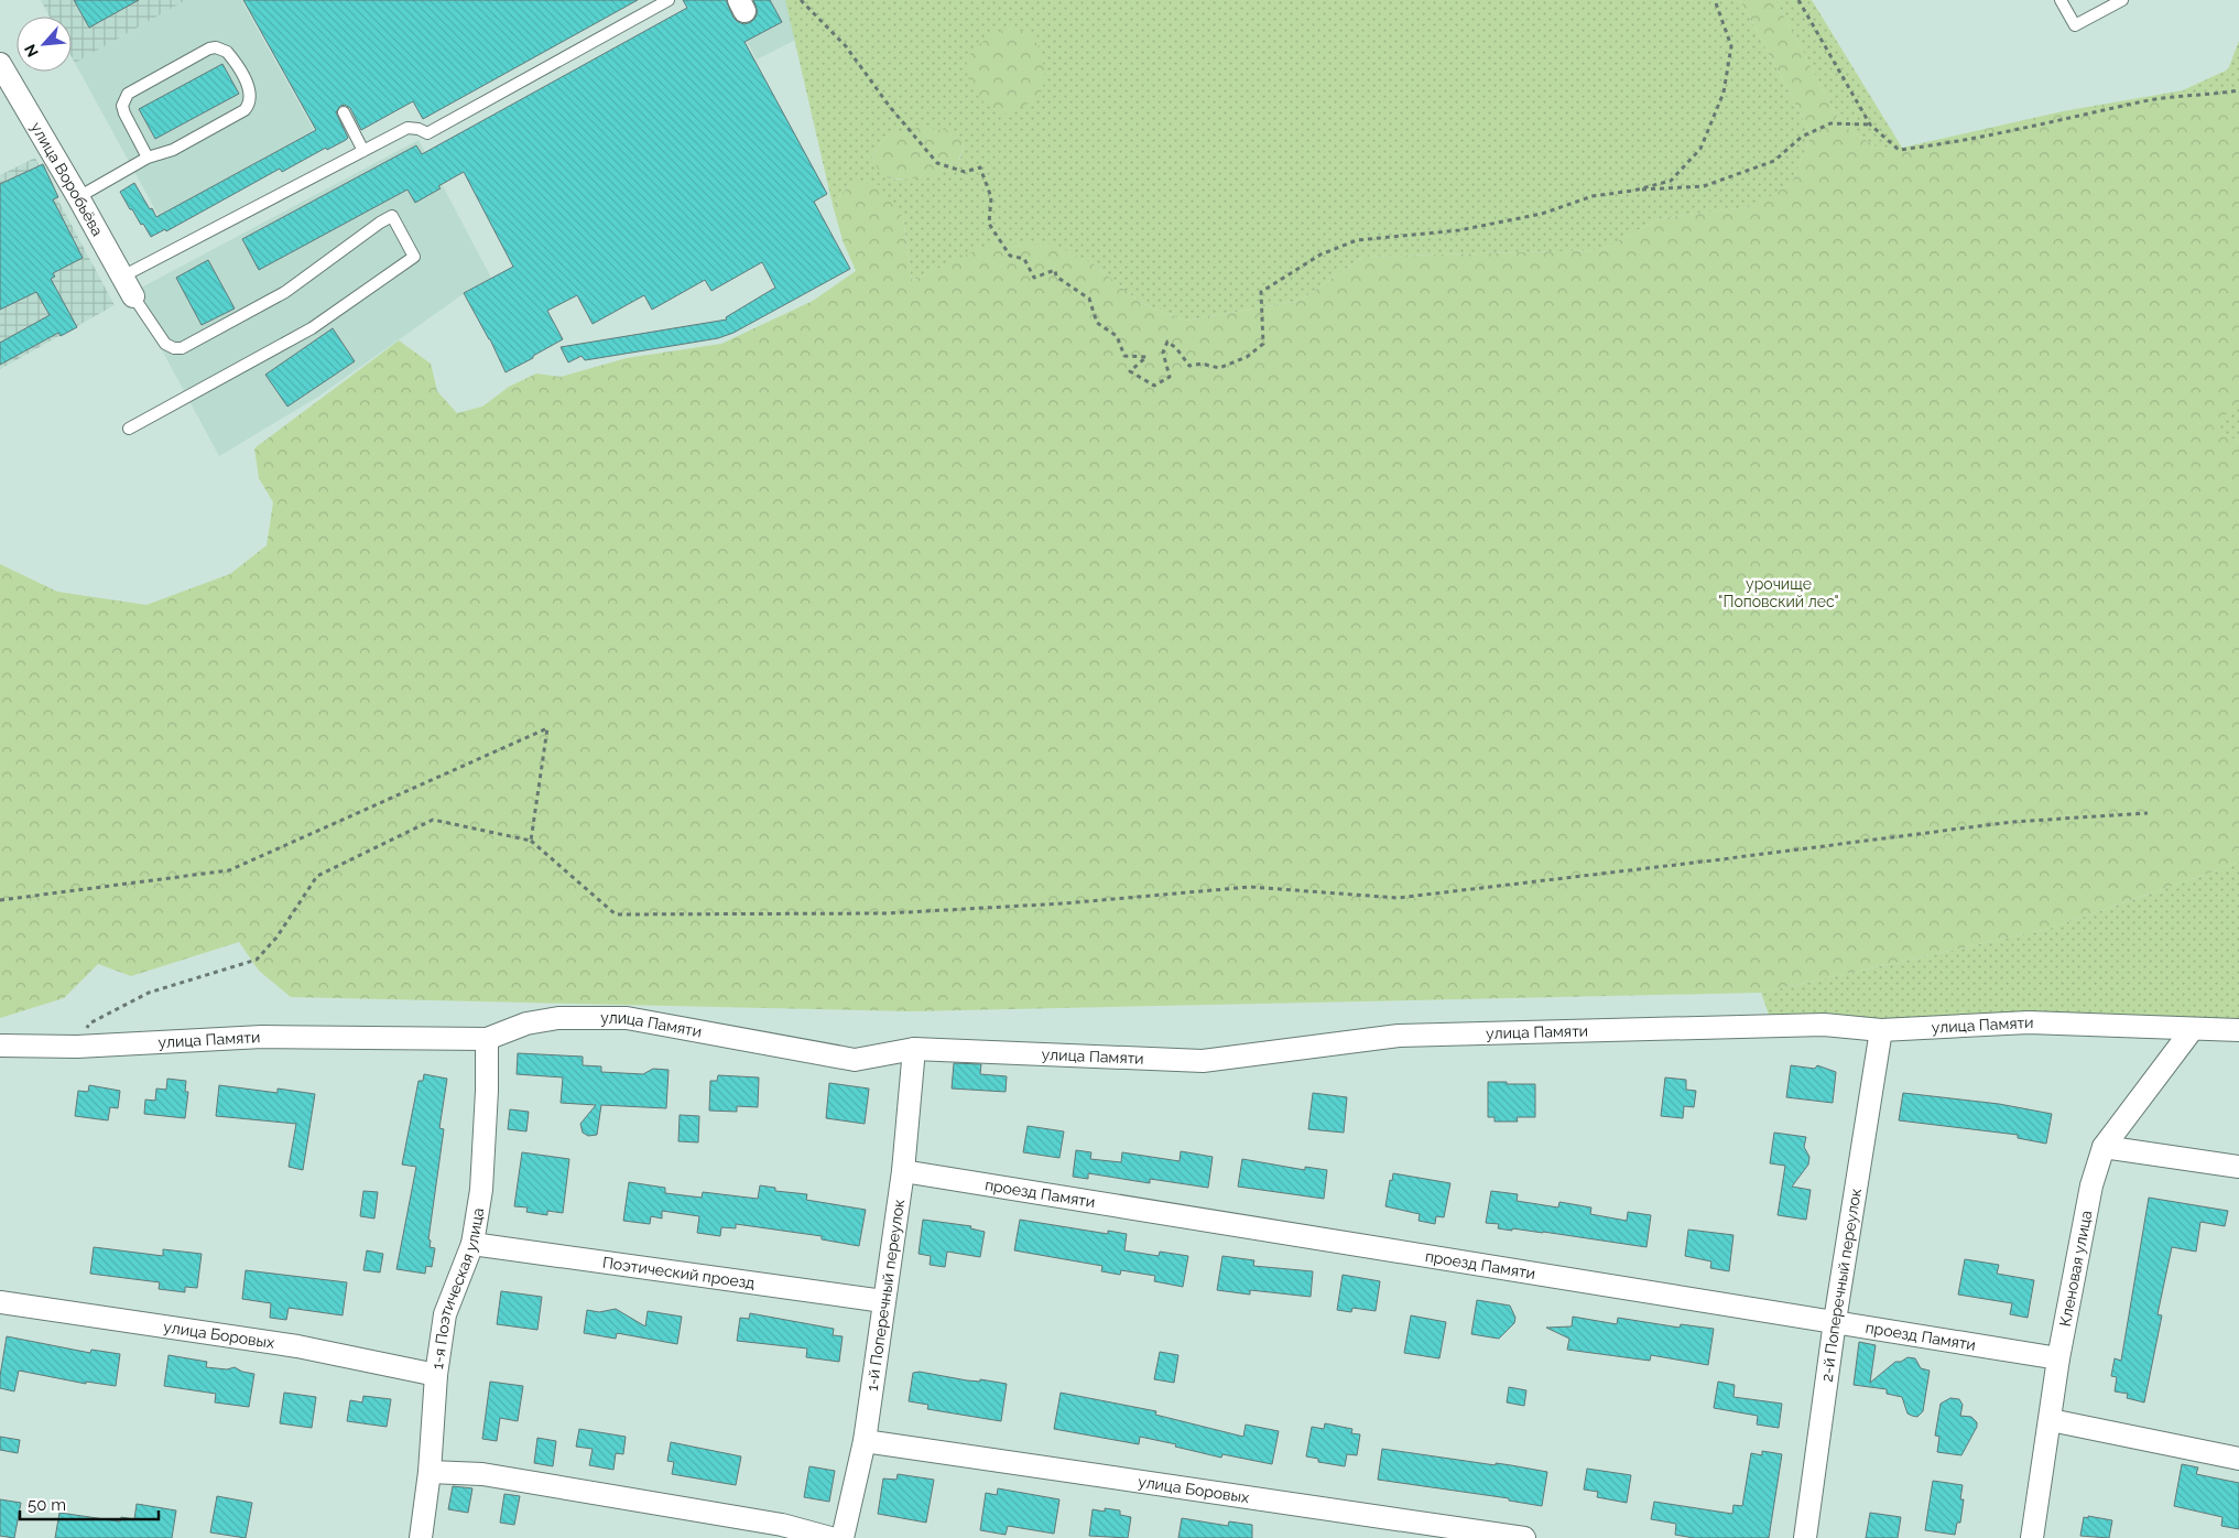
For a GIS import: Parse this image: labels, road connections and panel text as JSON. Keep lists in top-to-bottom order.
{
  "streets": {
    "street": [
      "улица Воробьёва",
      "улица Памяти",
      "проезд Памяти",
      "Кленовая улица",
      "Поэтический проезд",
      "2-й Поперечный переулок",
      "1-я Поэтическая улица",
      "1-й Поперечный переулок",
      "улица Боровых"
    ]
  },
  "crossings": [
    ["улица Памяти", "Кленовая улица"],
    ["улица Памяти", "2-й Поперечный переулок"],
    ["улица Памяти", "1-я Поэтическая улица"],
    ["улица Памяти", "1-й Поперечный переулок"],
    ["проезд Памяти", "Кленовая улица"],
    ["проезд Памяти", "2-й Поперечный переулок"],
    ["проезд Памяти", "1-й Поперечный переулок"],
    ["Поэтический проезд", "1-я Поэтическая улица"],
    ["Поэтический проезд", "1-й Поперечный переулок"],
    ["1-я Поэтическая улица", "улица Боровых"],
    ["1-й Поперечный переулок", "улица Боровых"]
  ],
  "parks": ["урочище \"Поповский лес\""],
  "scale_bar": "50 m",
  "north": "bottom left"
}
